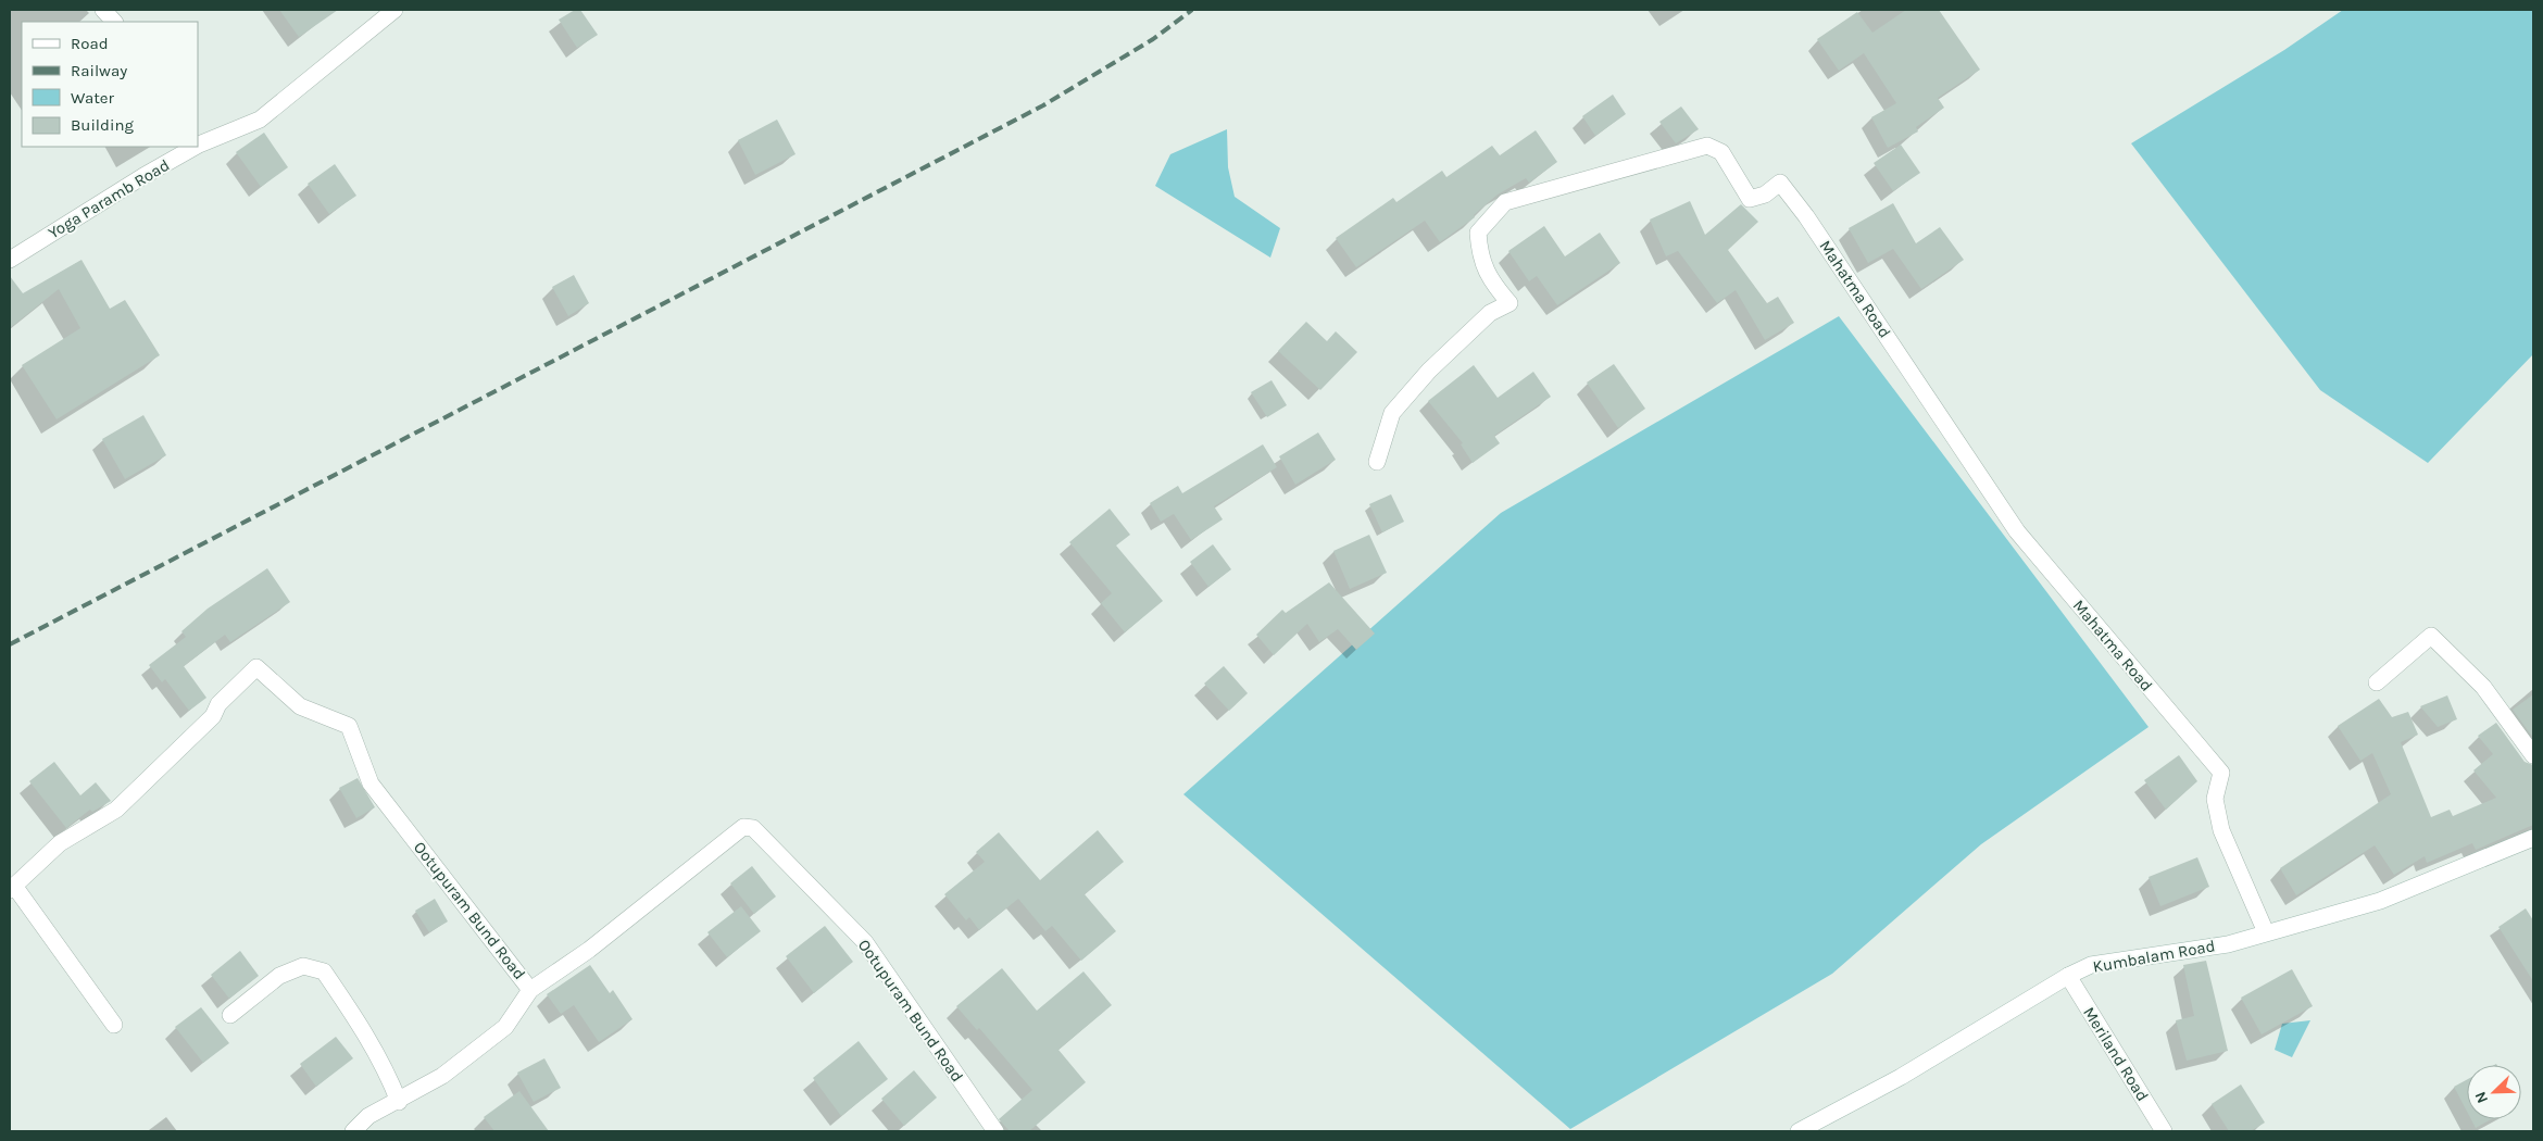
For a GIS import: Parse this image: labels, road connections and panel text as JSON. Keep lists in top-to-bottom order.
{
  "streets": {
    "street": [
      "Yoga Paramb Road",
      "Mahatma Road",
      "Ootupuram Bund Road",
      "Kumbalam Road",
      "Meriland Road"
    ]
  },
  "crossings": [
    ["Mahatma Road", "Kumbalam Road"],
    ["Kumbalam Road", "Meriland Road"]
  ],
  "legend": [
    "Road",
    "Railway",
    "Water",
    "Building"
  ],
  "north": "bottom left"
}
